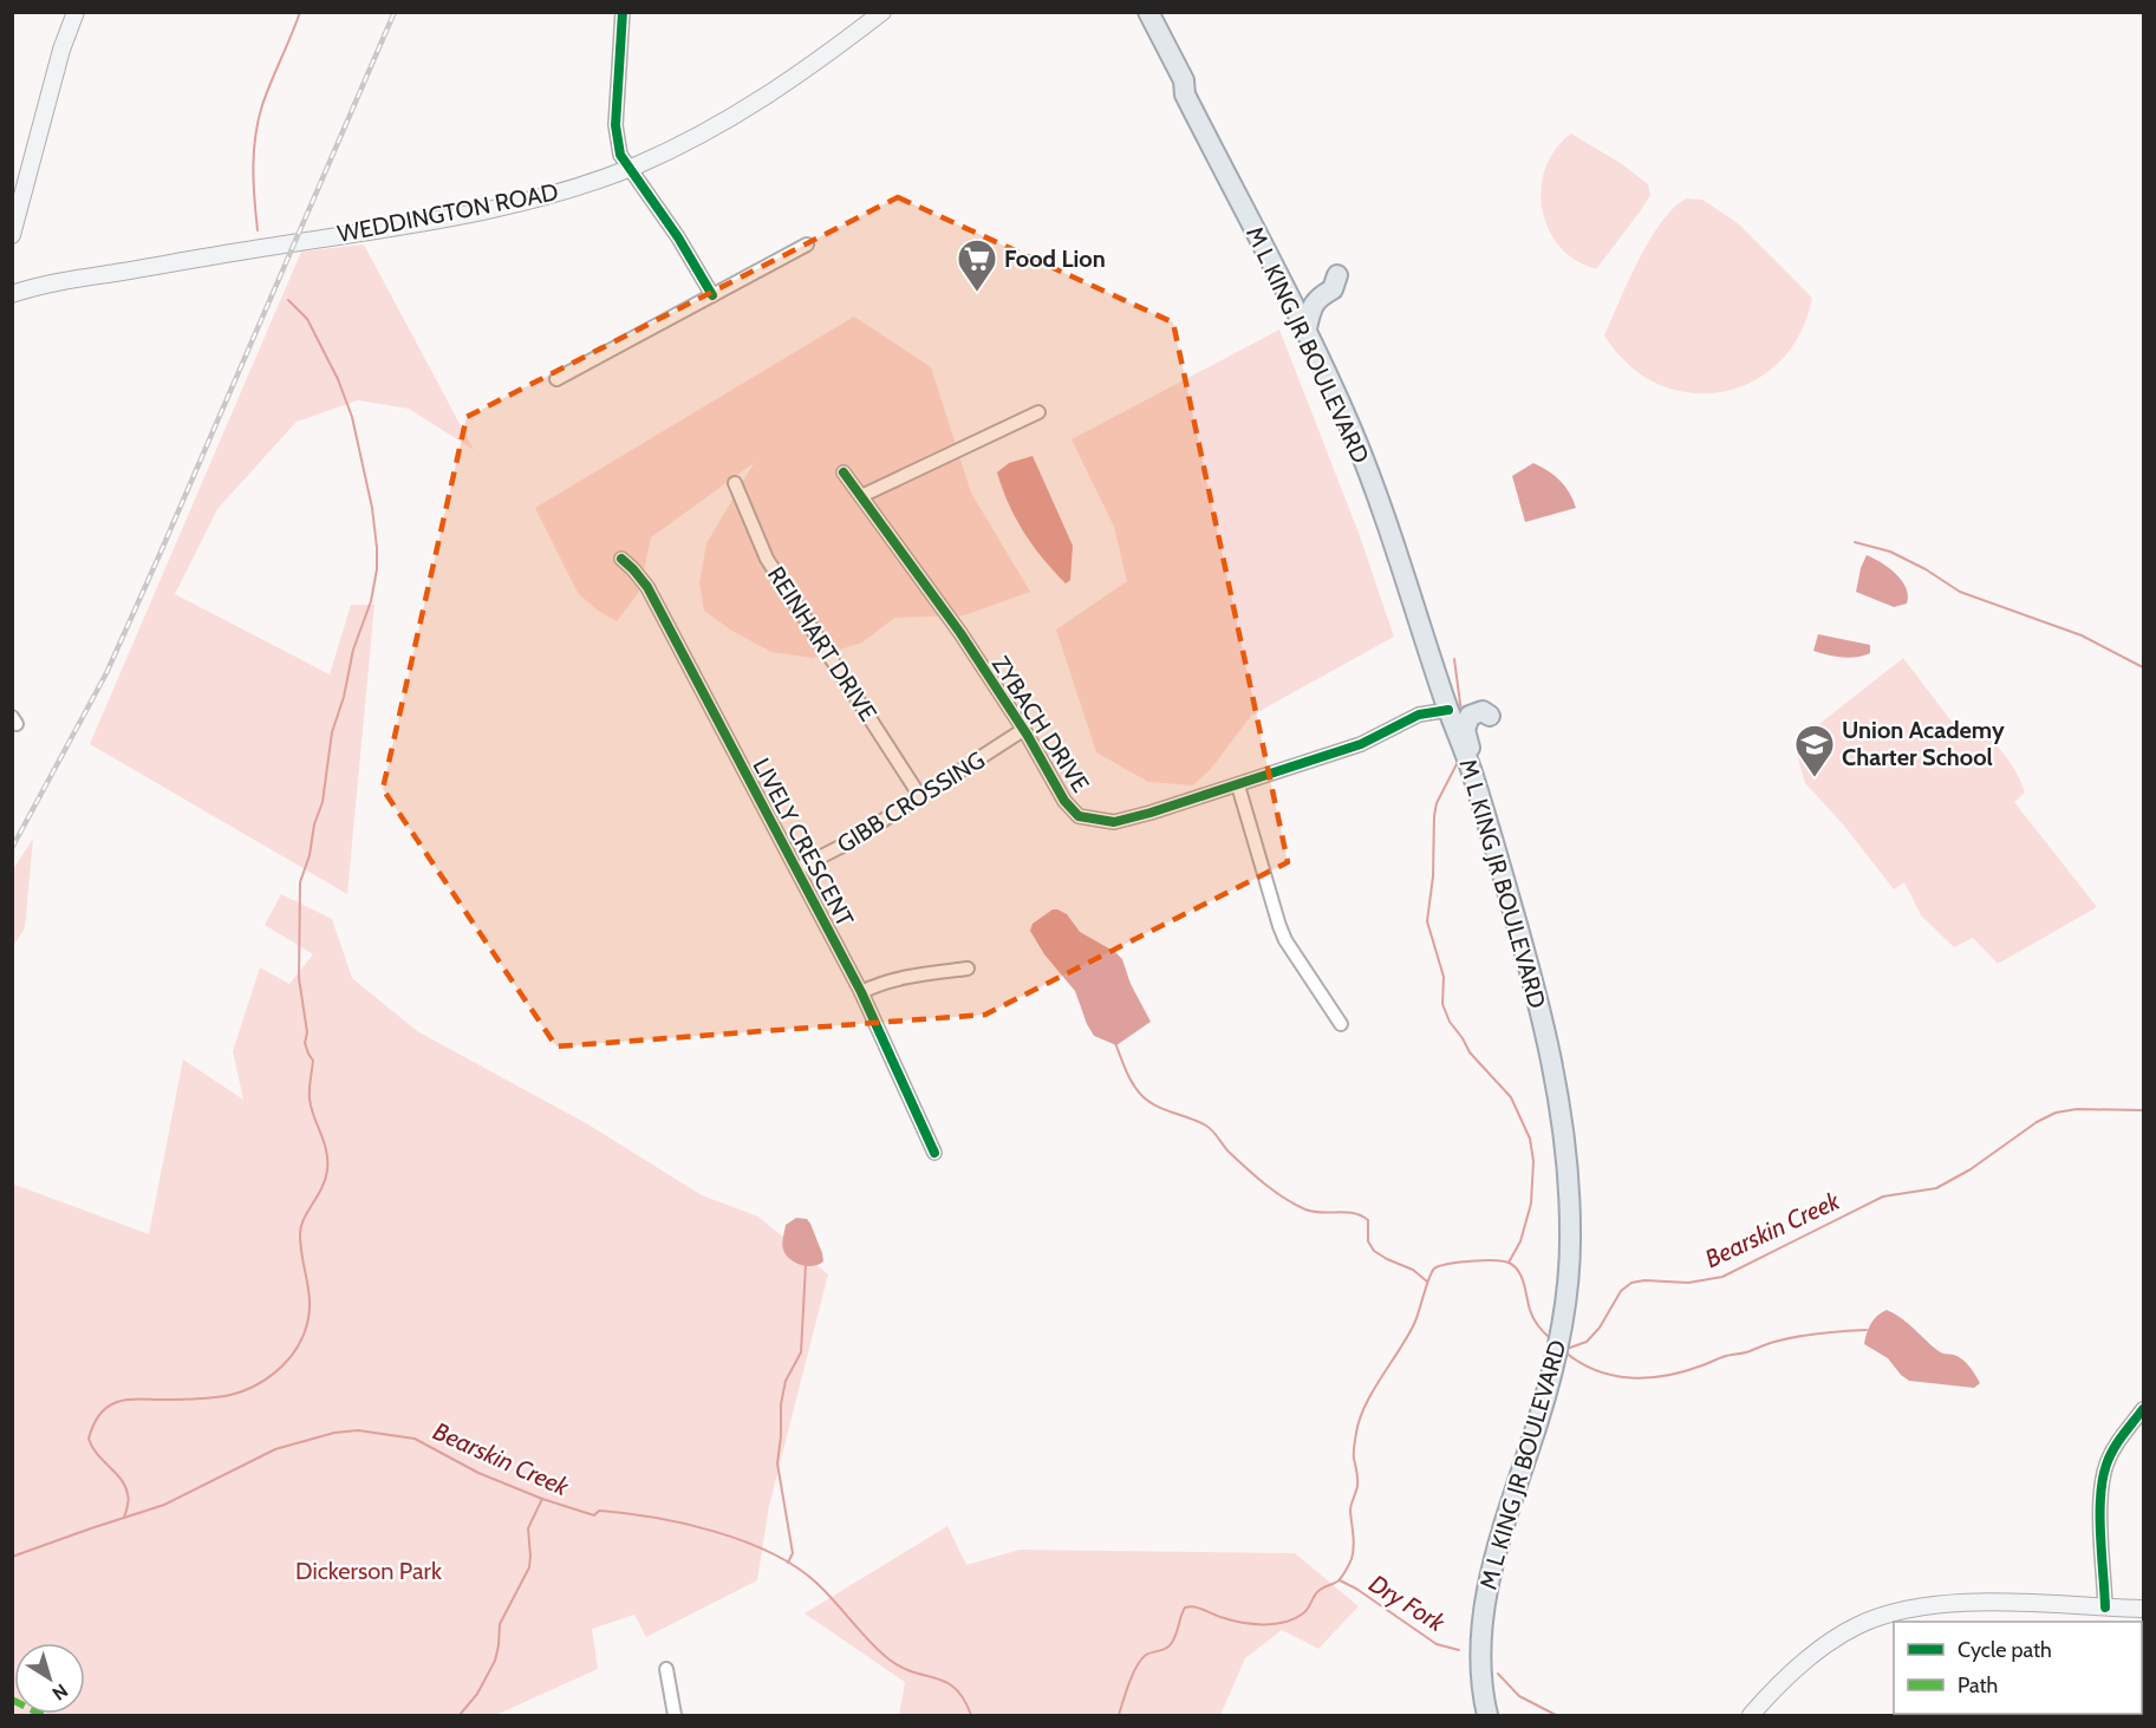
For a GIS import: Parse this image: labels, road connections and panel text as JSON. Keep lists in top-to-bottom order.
{
  "streets": {
    "main road": ["WEDDINGTON ROAD", "M L KING JR BOULEVARD"],
    "street": [
      "REINHART DRIVE",
      "ZYBACH DRIVE",
      "GIBB CROSSING",
      "LIVELY CRESCENT"
    ]
  },
  "crossings": [
    ["M L KING JR BOULEVARD", "ZYBACH DRIVE"],
    ["REINHART DRIVE", "GIBB CROSSING"],
    ["ZYBACH DRIVE", "GIBB CROSSING"],
    ["GIBB CROSSING", "LIVELY CRESCENT"]
  ],
  "water": ["Bearskin Creek", "Dry Fork"],
  "parks": ["Dickerson Park"],
  "places": {
    "supermarket": ["Food Lion"],
    "school or university": ["Union Academy Charter School"]
  },
  "legend": ["Cycle path", "Path"],
  "north": "bottom right"
}
